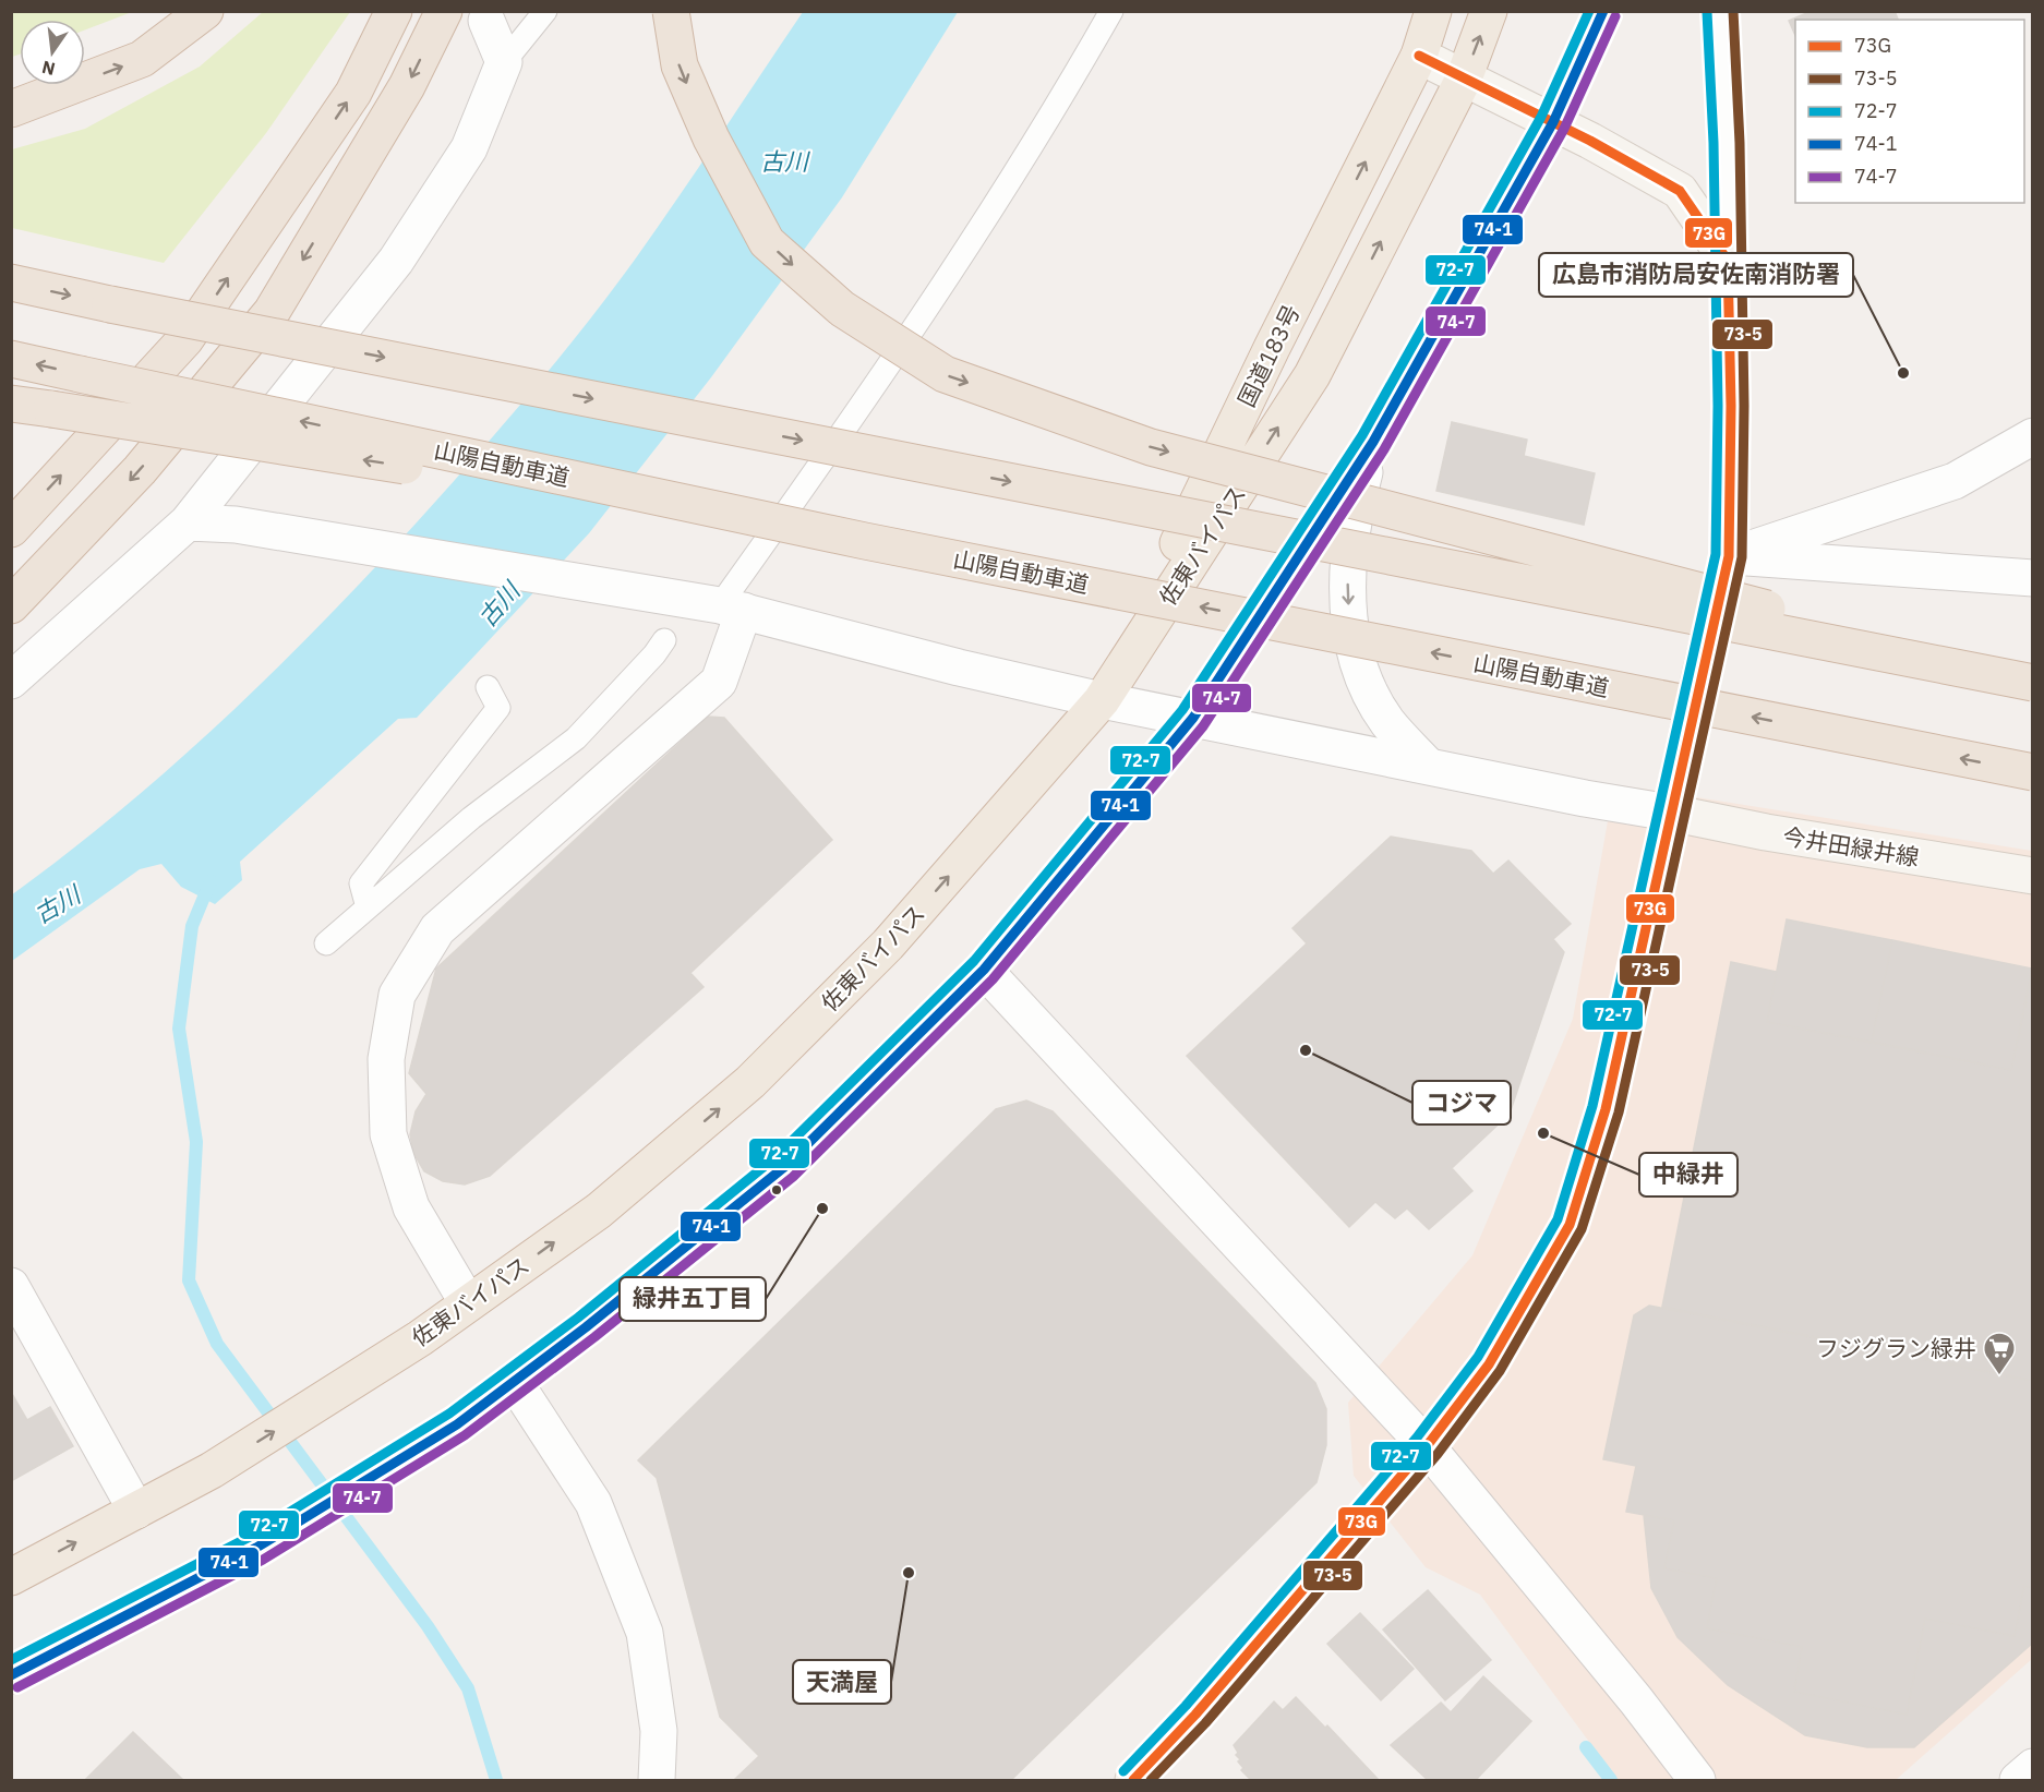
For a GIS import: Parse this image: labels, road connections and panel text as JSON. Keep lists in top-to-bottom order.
{
  "streets": {
    "highway": ["国道183号", "山陽自動車道", "佐東バイパス"],
    "main road": ["今井田緑井線"]
  },
  "crossings": [
    ["国道183号", "佐東バイパス"]
  ],
  "water": ["古川"],
  "places": {
    "other": [
      "広島市消防局安佐南消防署",
      "コジマ",
      "中緑井",
      "緑井五丁目",
      "天満屋"
    ],
    "supermarket": ["フジグラン緑井"]
  },
  "lines": [
    "transit line 73-5",
    "transit line 72-7",
    "transit line 74-1",
    "transit line 74-7",
    "transit line 73G"
  ],
  "legend": [
    "73G",
    "73-5",
    "72-7",
    "74-1",
    "74-7"
  ],
  "north": "bottom"
}
